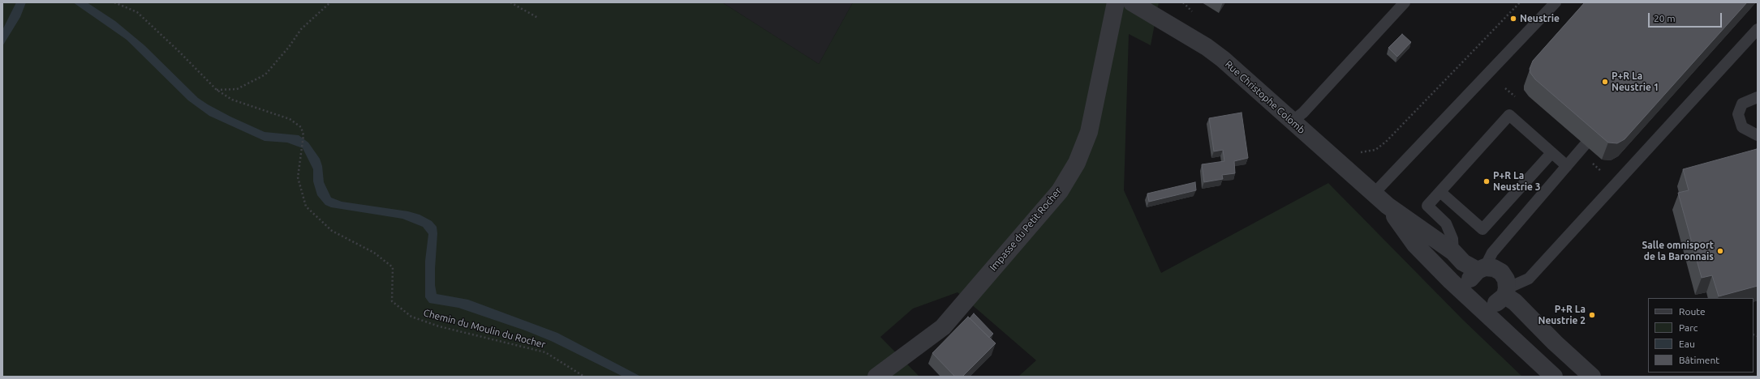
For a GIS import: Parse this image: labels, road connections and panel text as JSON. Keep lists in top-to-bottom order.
{
  "streets": {
    "street": ["Rue Christophe Colomb", "Impasse du Petit Rocher"],
    "path": ["Chemin du Moulin du Rocher"]
  },
  "places": [
    "Neustrie",
    "P+R La Neustrie 1",
    "P+R La Neustrie 3",
    "Salle omnisport de la Baronnais",
    "P+R La Neustrie 2"
  ],
  "legend": [
    "Route",
    "Parc",
    "Eau",
    "Bâtiment"
  ],
  "scale_bar": "20 m"
}
